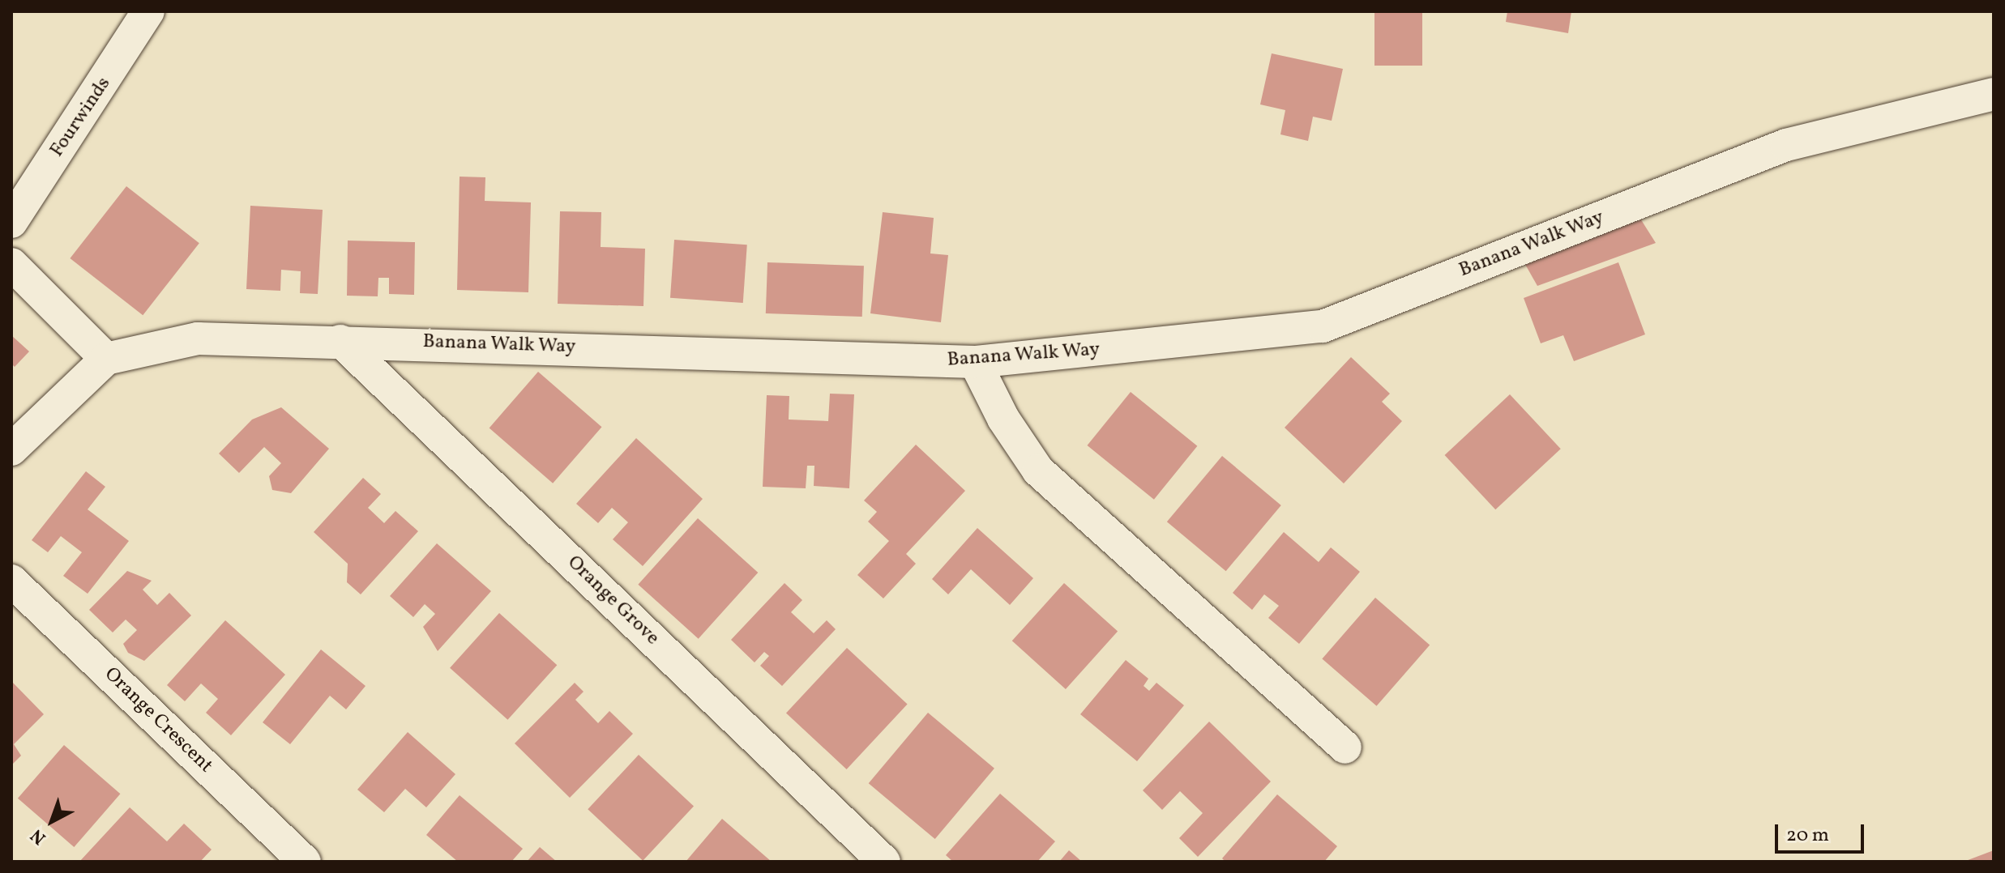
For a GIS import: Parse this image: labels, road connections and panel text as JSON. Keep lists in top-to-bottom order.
{
  "streets": {
    "street": [
      "Fourwinds",
      "Banana Walk Way",
      "Orange Grove",
      "Orange Crescent"
    ]
  },
  "crossings": [
    ["Banana Walk Way", "Orange Grove"]
  ],
  "scale_bar": "20 m",
  "north": "bottom left"
}
